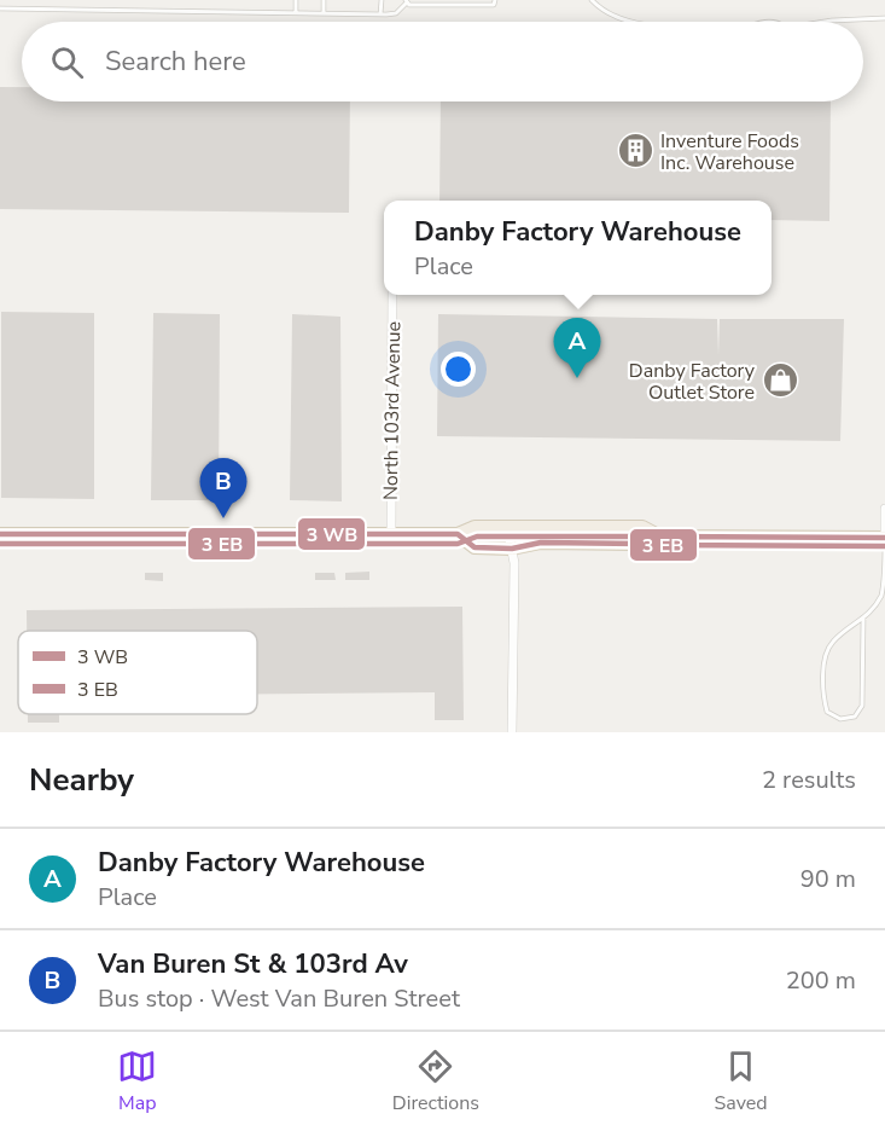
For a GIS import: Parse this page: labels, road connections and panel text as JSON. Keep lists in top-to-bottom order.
{
  "streets": {
    "street": ["North 103rd Avenue"]
  },
  "places": {
    "building": ["Inventure Foods Inc. Warehouse"],
    "shop": ["Danby Factory Outlet Store"]
  },
  "legend": ["3 WB", "3 EB"],
  "page": {
    "search": "Search here",
    "popup": ["Danby Factory Warehouse", "Place"],
    "pins": ["A", "B"],
    "heading": ["Nearby", "2 results"],
    "list": [
      {
        "mark": "A",
        "name": "Danby Factory Warehouse",
        "note": "Place",
        "value": "90 m"
      },
      {
        "mark": "B",
        "name": "Van Buren St & 103rd Av",
        "note": "Bus stop · West Van Buren Street",
        "value": "200 m"
      }
    ],
    "nav": ["Map", "Directions", "Saved"]
  }
}
